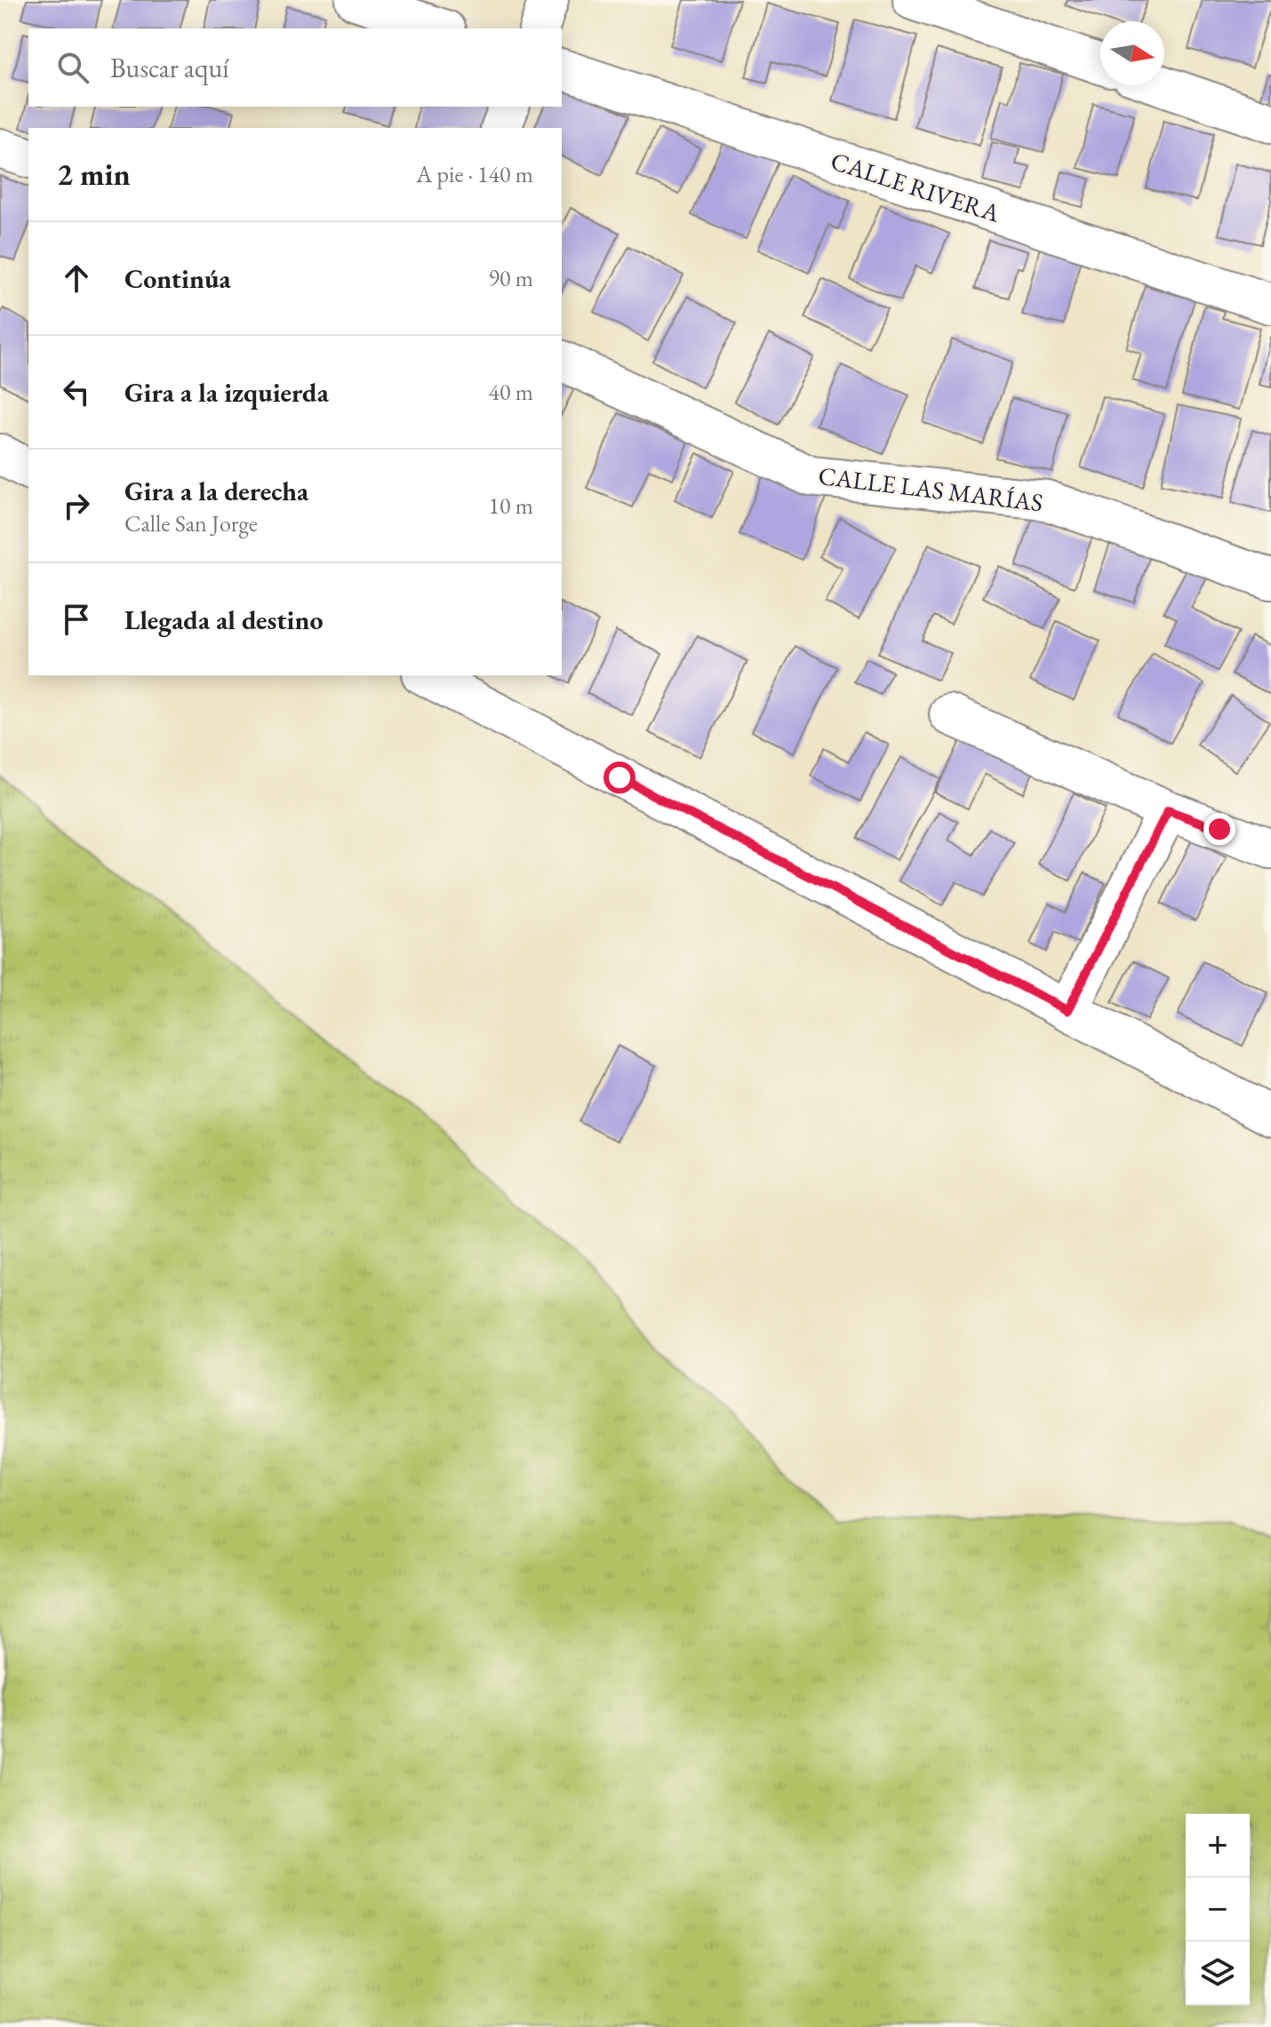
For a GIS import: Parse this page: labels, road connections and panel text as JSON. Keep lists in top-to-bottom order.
{
  "streets": {
    "street": ["CALLE RIVERA", "CALLE LAS MARÍAS"]
  },
  "north": "right",
  "page": {
    "search": "Buscar aquí",
    "heading": ["2 min", "A pie · 140 m"],
    "list": [
      ["Continúa", "90 m"],
      ["Gira a la izquierda", "40 m"],
      ["Gira a la derecha", "Calle San Jorge", "10 m"],
      "Llegada al destino"
    ],
    "map_buttons": ["+", "−"]
  }
}
